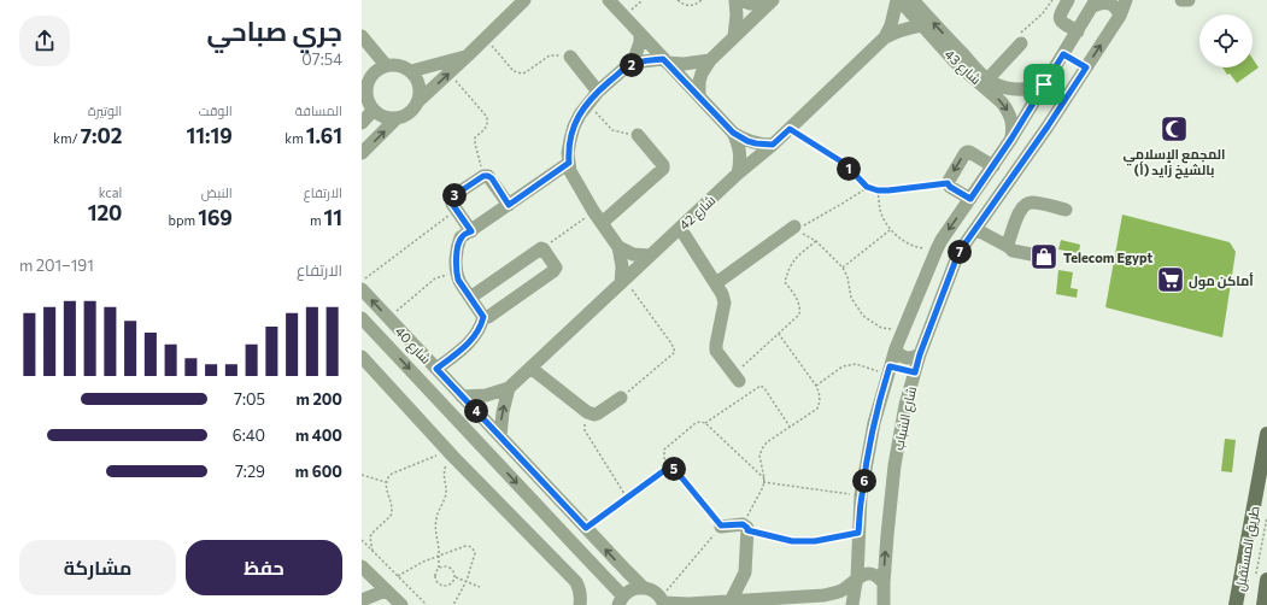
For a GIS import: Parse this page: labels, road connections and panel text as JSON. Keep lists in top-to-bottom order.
{
  "streets": {
    "main road": ["طريق المستقبل"],
    "street": [
      "شارع 43",
      "شارع 42",
      "شارع 40",
      "شارع الشباب"
    ]
  },
  "crossings": [
    ["شارع 43", "شارع 42"],
    ["شارع 43", "شارع الشباب"],
    ["شارع 42", "شارع 40"]
  ],
  "places": {
    "mosque": ["المجمع الإسلامي (أ) بالشيخ زايد"],
    "shop": ["Telecom Egypt"],
    "supermarket": ["أماكن مول"]
  },
  "page": {
    "heading": ["جري صباحي", "07:54"],
    "pins": [
      "2",
      "1",
      "3",
      "7",
      "4",
      "5",
      "6"
    ],
    "stats": [
      ["المسافة", "1.61 km"],
      ["الوقت", "11:19"],
      ["الوتيرة", "7:02 /km"],
      ["الارتفاع", "11 m"],
      ["النبض", "169 bpm"],
      ["kcal", "120"]
    ],
    "chart": ["الارتفاع", "191–201 m"],
    "list": [
      {
        "name": "200 m",
        "note": "7:05"
      },
      {
        "name": "400 m",
        "note": "6:40"
      },
      {
        "name": "600 m",
        "note": "7:29"
      }
    ],
    "buttons": ["حفظ", "مشاركة"]
  }
}
